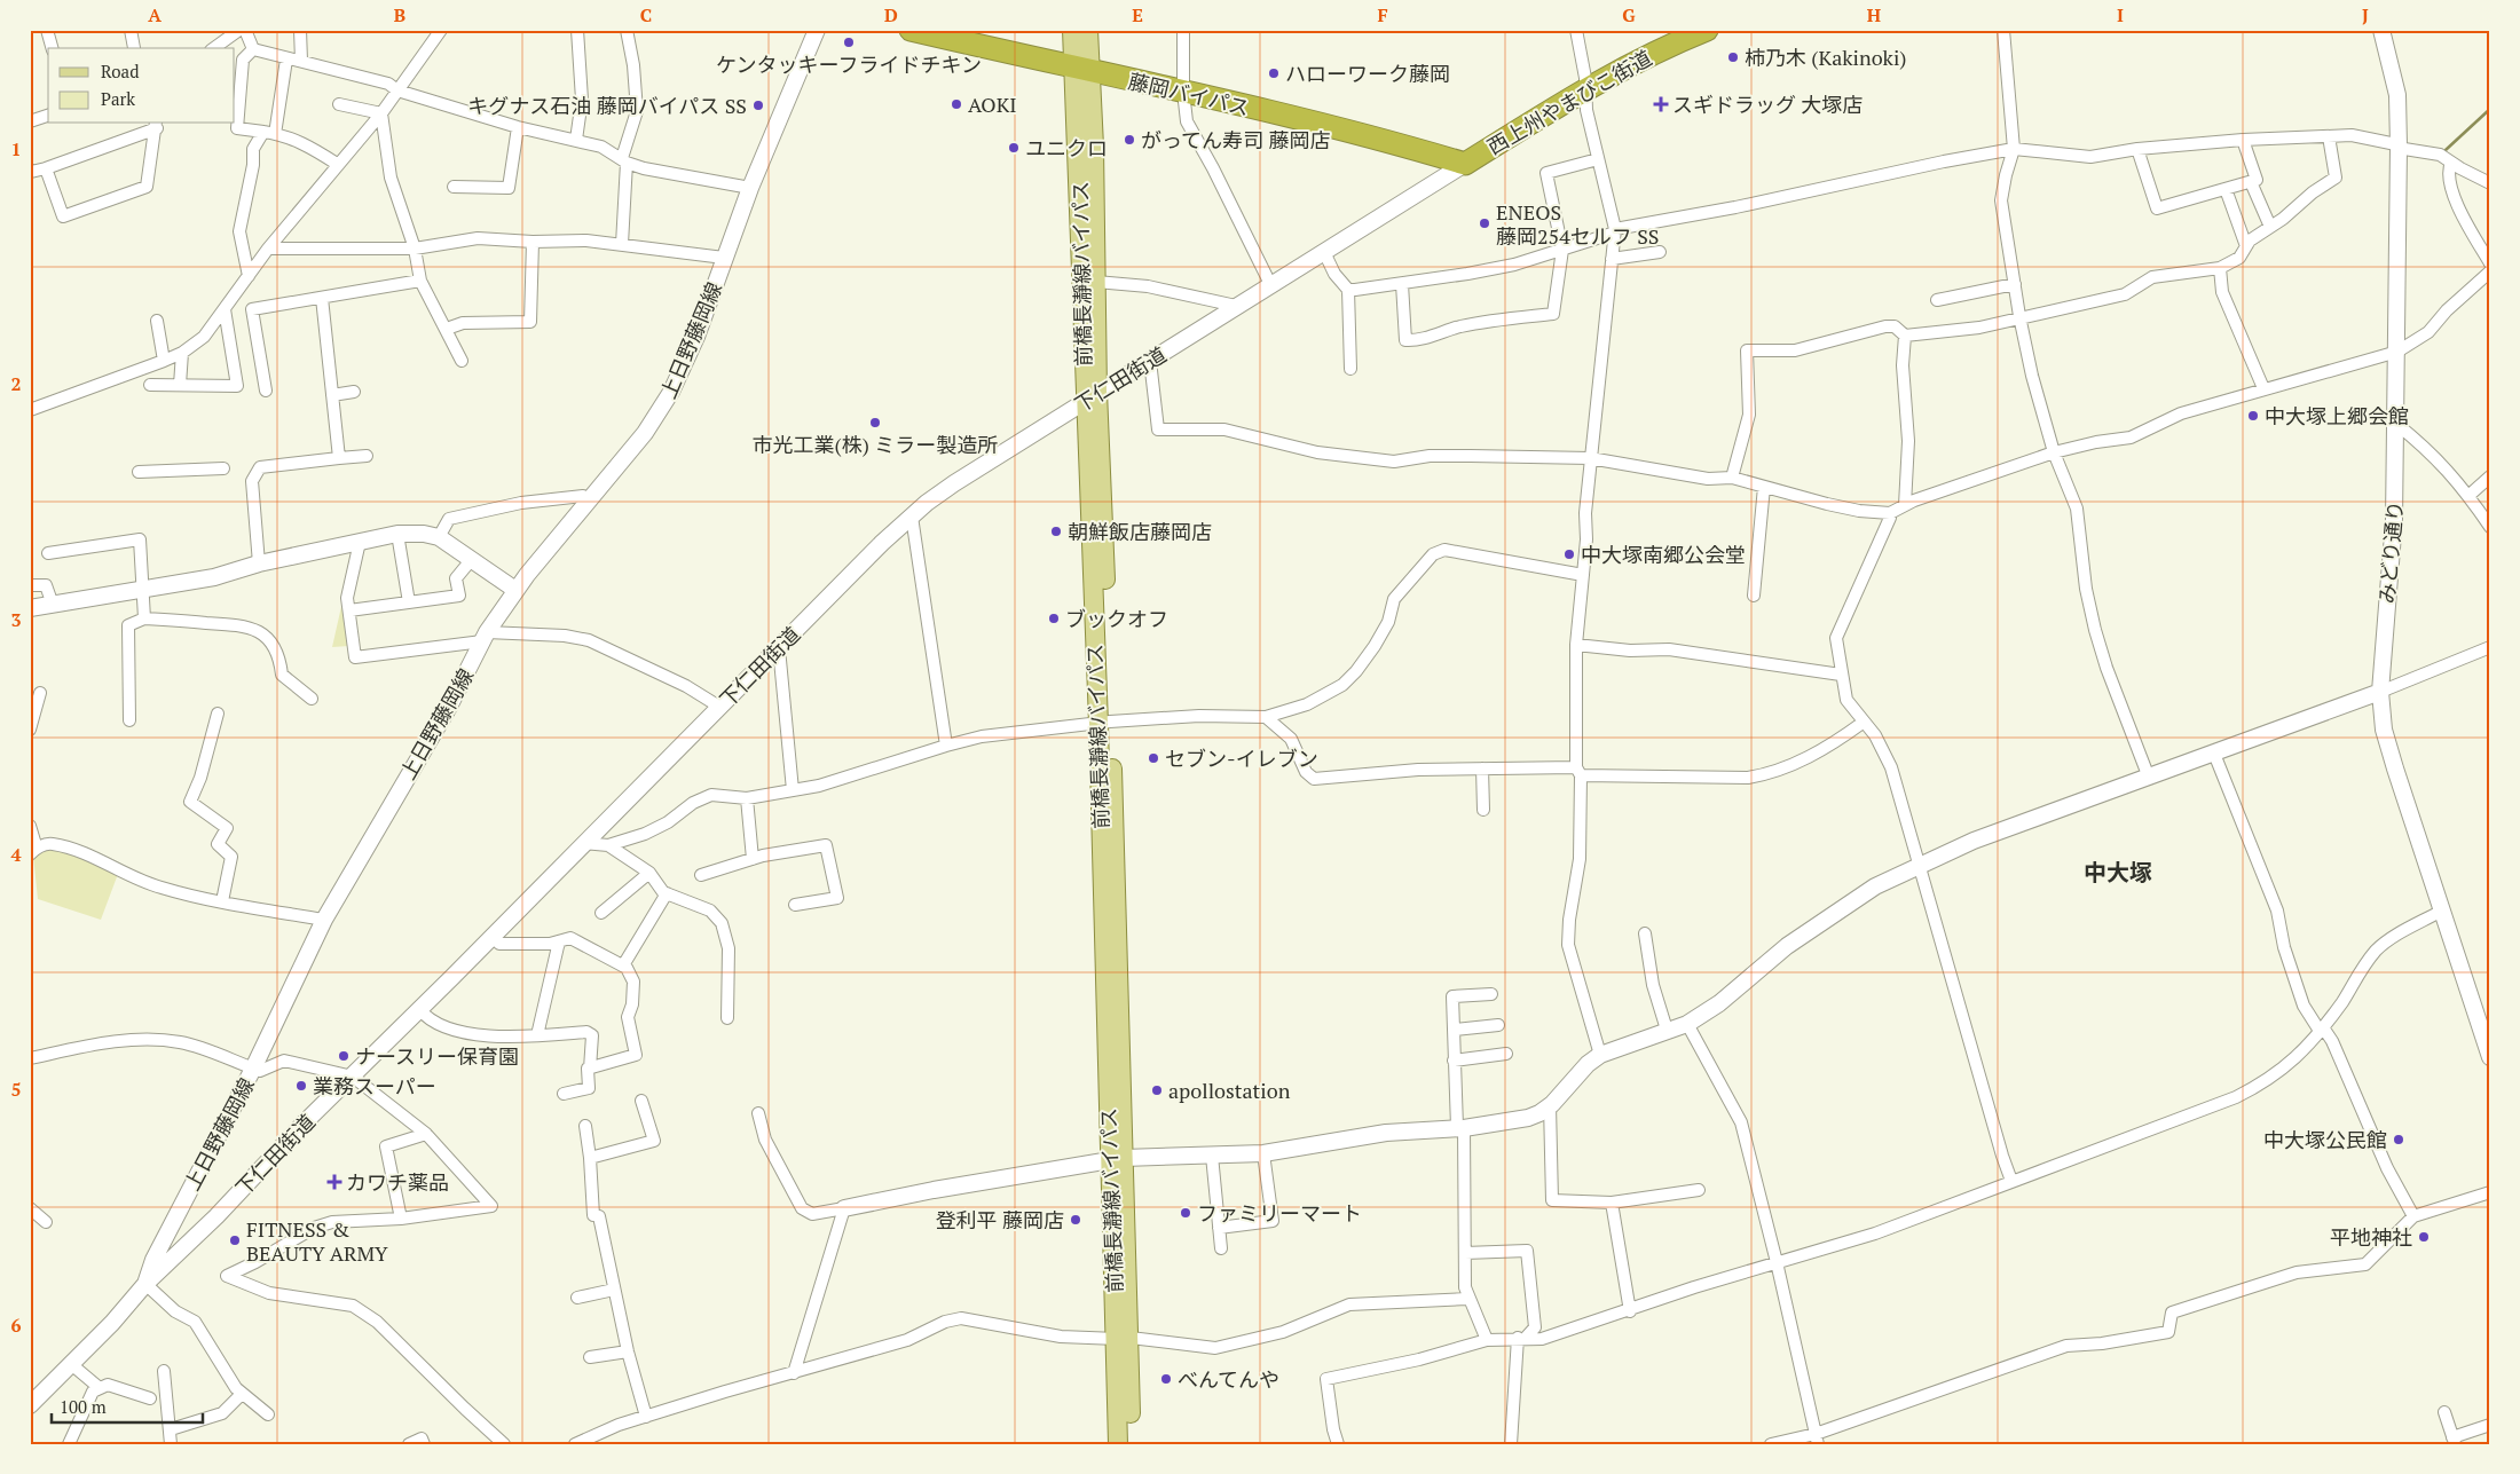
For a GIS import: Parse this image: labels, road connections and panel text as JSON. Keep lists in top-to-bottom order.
{
  "streets": {
    "highway": ["藤岡バイパス", "西上州やまびこ街道"],
    "main road": ["前橋長瀞線バイパス"],
    "street": ["上日野藤岡線", "下仁田街道", "みどり通り"]
  },
  "crossings": [
    ["藤岡バイパス", "西上州やまびこ街道"],
    ["藤岡バイパス", "前橋長瀞線バイパス"],
    ["藤岡バイパス", "下仁田街道"],
    ["西上州やまびこ街道", "下仁田街道"],
    ["前橋長瀞線バイパス", "下仁田街道"],
    ["上日野藤岡線", "下仁田街道"]
  ],
  "districts": ["中大塚"],
  "places": {
    "other": [
      "ケンタッキーフライドチキン",
      "柿乃木 (Kakinoki)",
      "ハローワーク藤岡",
      "AOKI",
      "キグナス石油 藤岡バイパス SS",
      "がってん寿司 藤岡店",
      "ユニクロ",
      "ENEOS 藤岡254セルフ SS",
      "中大塚上郷会館",
      "市光工業(株) ミラー製造所",
      "朝鮮飯店藤岡店",
      "中大塚南郷公会堂",
      "ブックオフ",
      "セブン-イレブン",
      "ナースリー保育園",
      "業務スーパー",
      "apollostation",
      "中大塚公民館",
      "ファミリーマート",
      "登利平 藤岡店",
      "平地神社",
      "FITNESS & BEAUTY ARMY",
      "べんてんや"
    ],
    "health": ["スギドラッグ 大塚店", "カワチ薬品"]
  },
  "legend": ["Road", "Park"],
  "scale_bar": "100 m",
  "grid": {
    "columns": [
      "A",
      "B",
      "C",
      "D",
      "E",
      "F",
      "G",
      "H",
      "I",
      "J"
    ],
    "rows": [
      "1",
      "2",
      "3",
      "4",
      "5",
      "6"
    ]
  }
}
